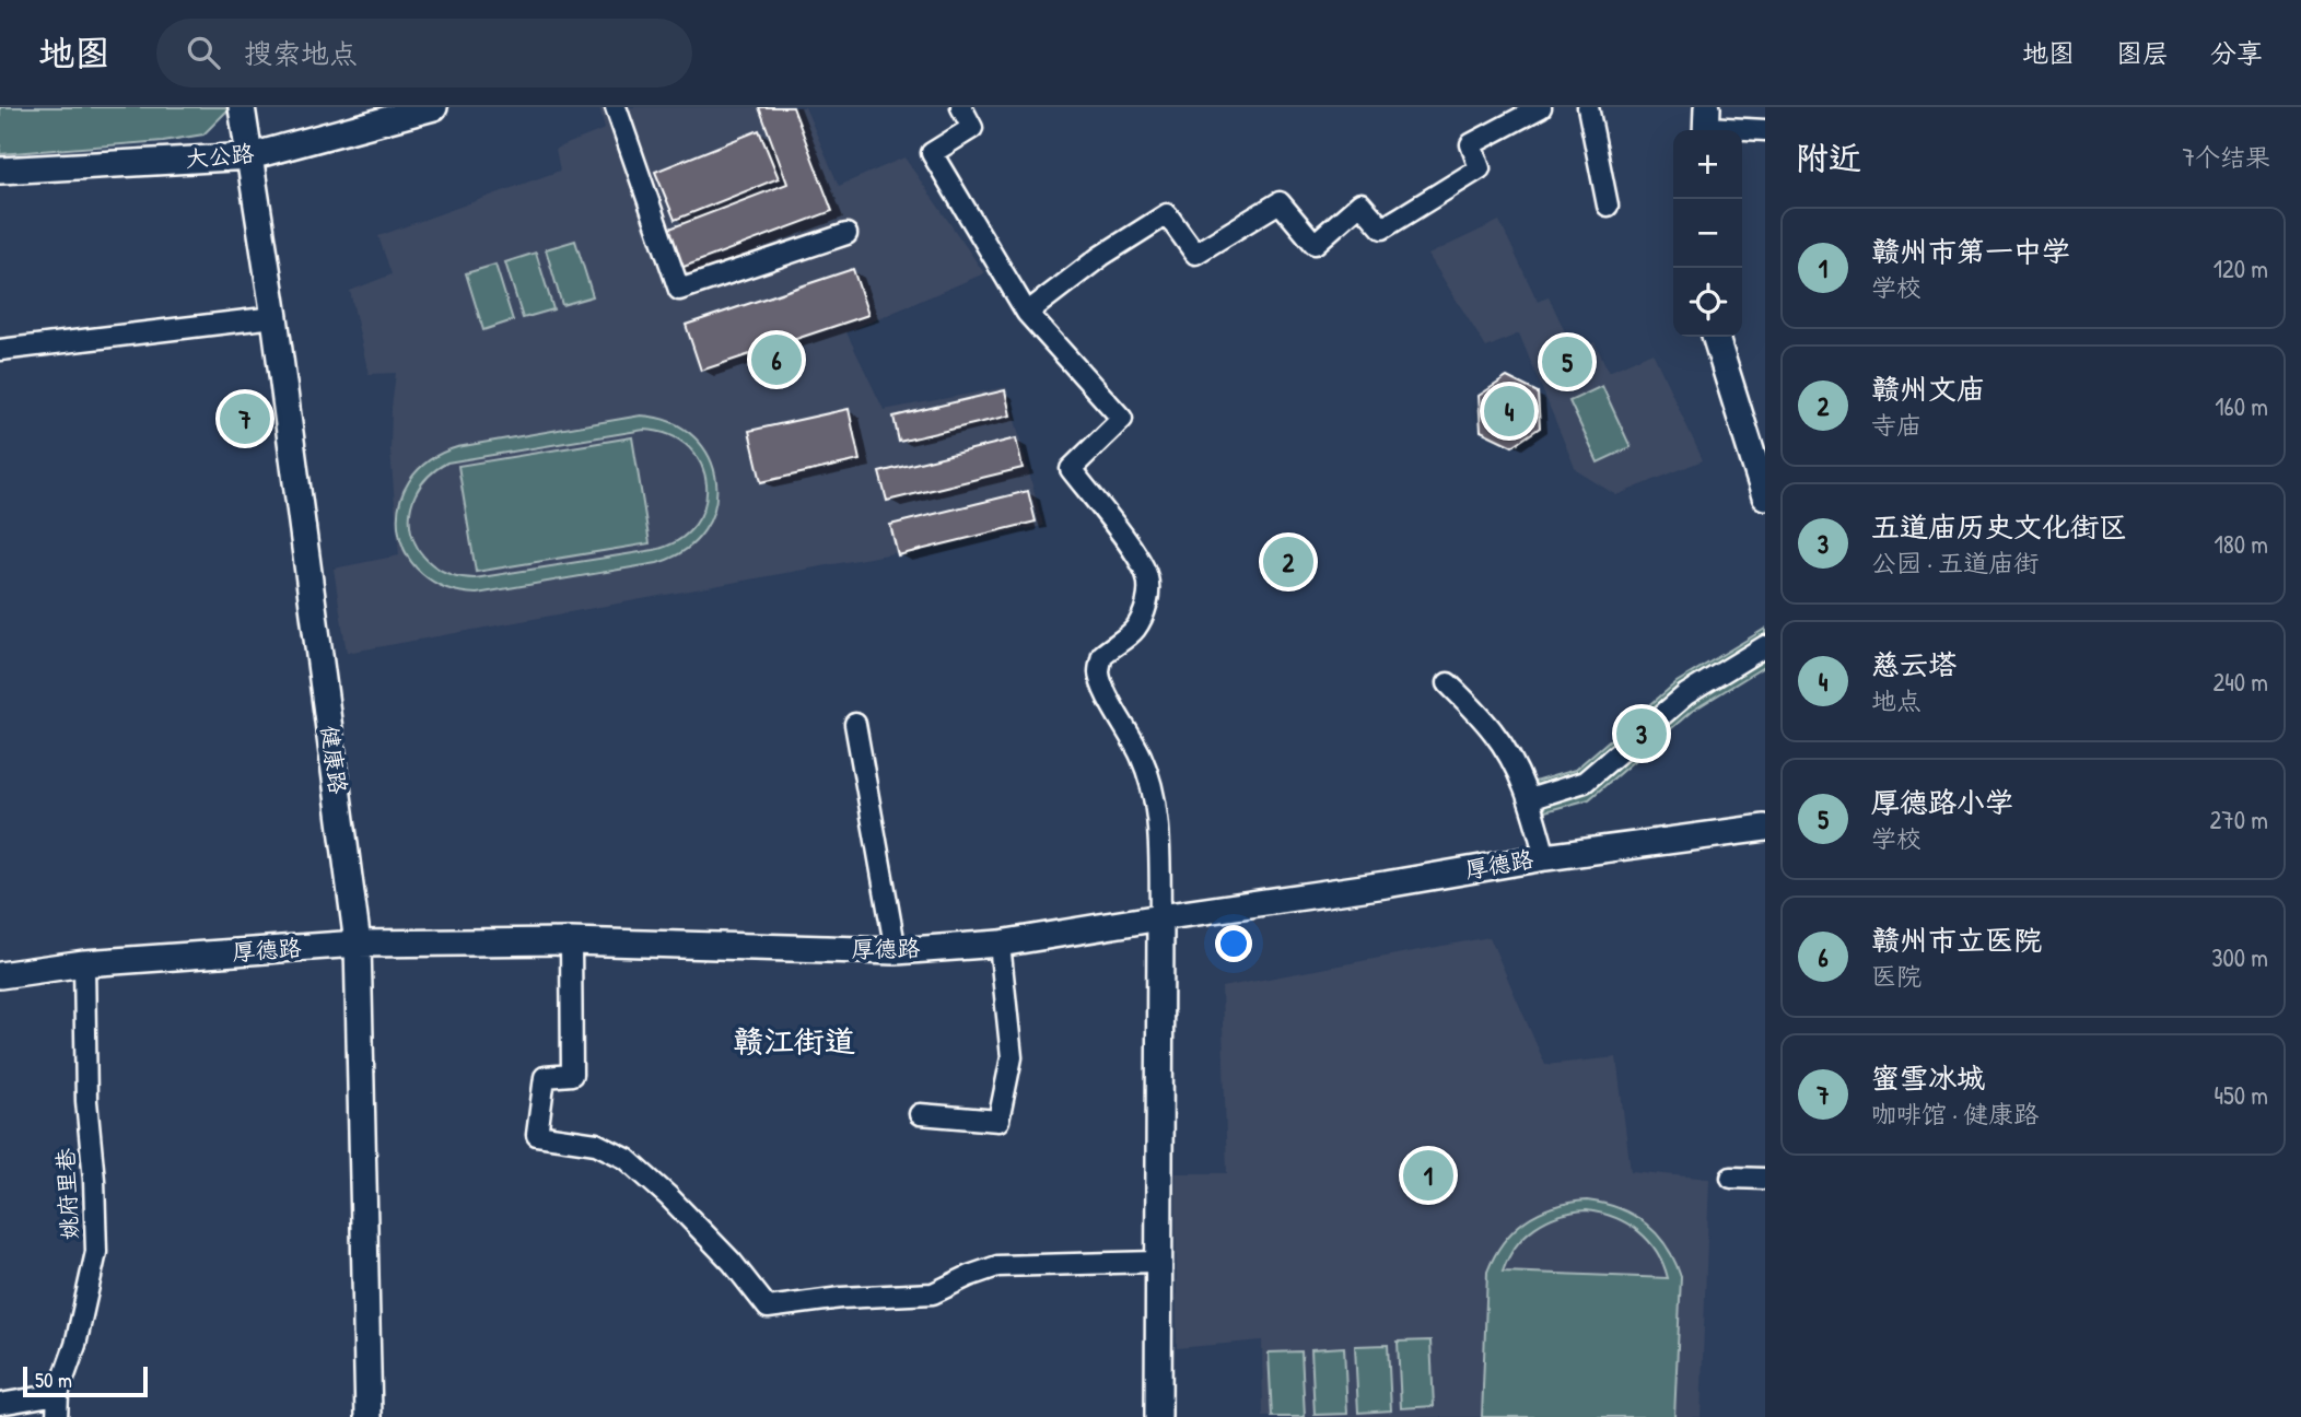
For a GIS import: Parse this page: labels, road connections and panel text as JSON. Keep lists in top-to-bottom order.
{
  "streets": {
    "street": [
      "大公路",
      "健康路",
      "厚德路",
      "姚府里巷"
    ]
  },
  "crossings": [
    ["大公路", "健康路"],
    ["健康路", "厚德路"],
    ["厚德路", "姚府里巷"]
  ],
  "districts": ["赣江街道"],
  "scale_bar": "50 m",
  "page": {
    "header": "地图",
    "search": "搜索地点",
    "nav": ["地图", "图层", "分享"],
    "heading": ["附近", "7个结果"],
    "map_buttons": ["+", "−"],
    "list": [
      {
        "mark": "1",
        "name": "赣州市第一中学",
        "note": "学校",
        "value": "120 m"
      },
      {
        "mark": "2",
        "name": "赣州文庙",
        "note": "寺庙",
        "value": "160 m"
      },
      {
        "mark": "3",
        "name": "五道庙历史文化街区",
        "note": "公园 · 五道庙街",
        "value": "180 m"
      },
      {
        "mark": "4",
        "name": "慈云塔",
        "note": "地点",
        "value": "240 m"
      },
      {
        "mark": "5",
        "name": "厚德路小学",
        "note": "学校",
        "value": "270 m"
      },
      {
        "mark": "6",
        "name": "赣州市立医院",
        "note": "医院",
        "value": "300 m"
      },
      {
        "mark": "7",
        "name": "蜜雪冰城",
        "note": "咖啡馆 · 健康路",
        "value": "450 m"
      }
    ],
    "pins": [
      "6",
      "5",
      "4",
      "7",
      "2",
      "3",
      "1"
    ],
    "scale": "50 m"
  }
}
